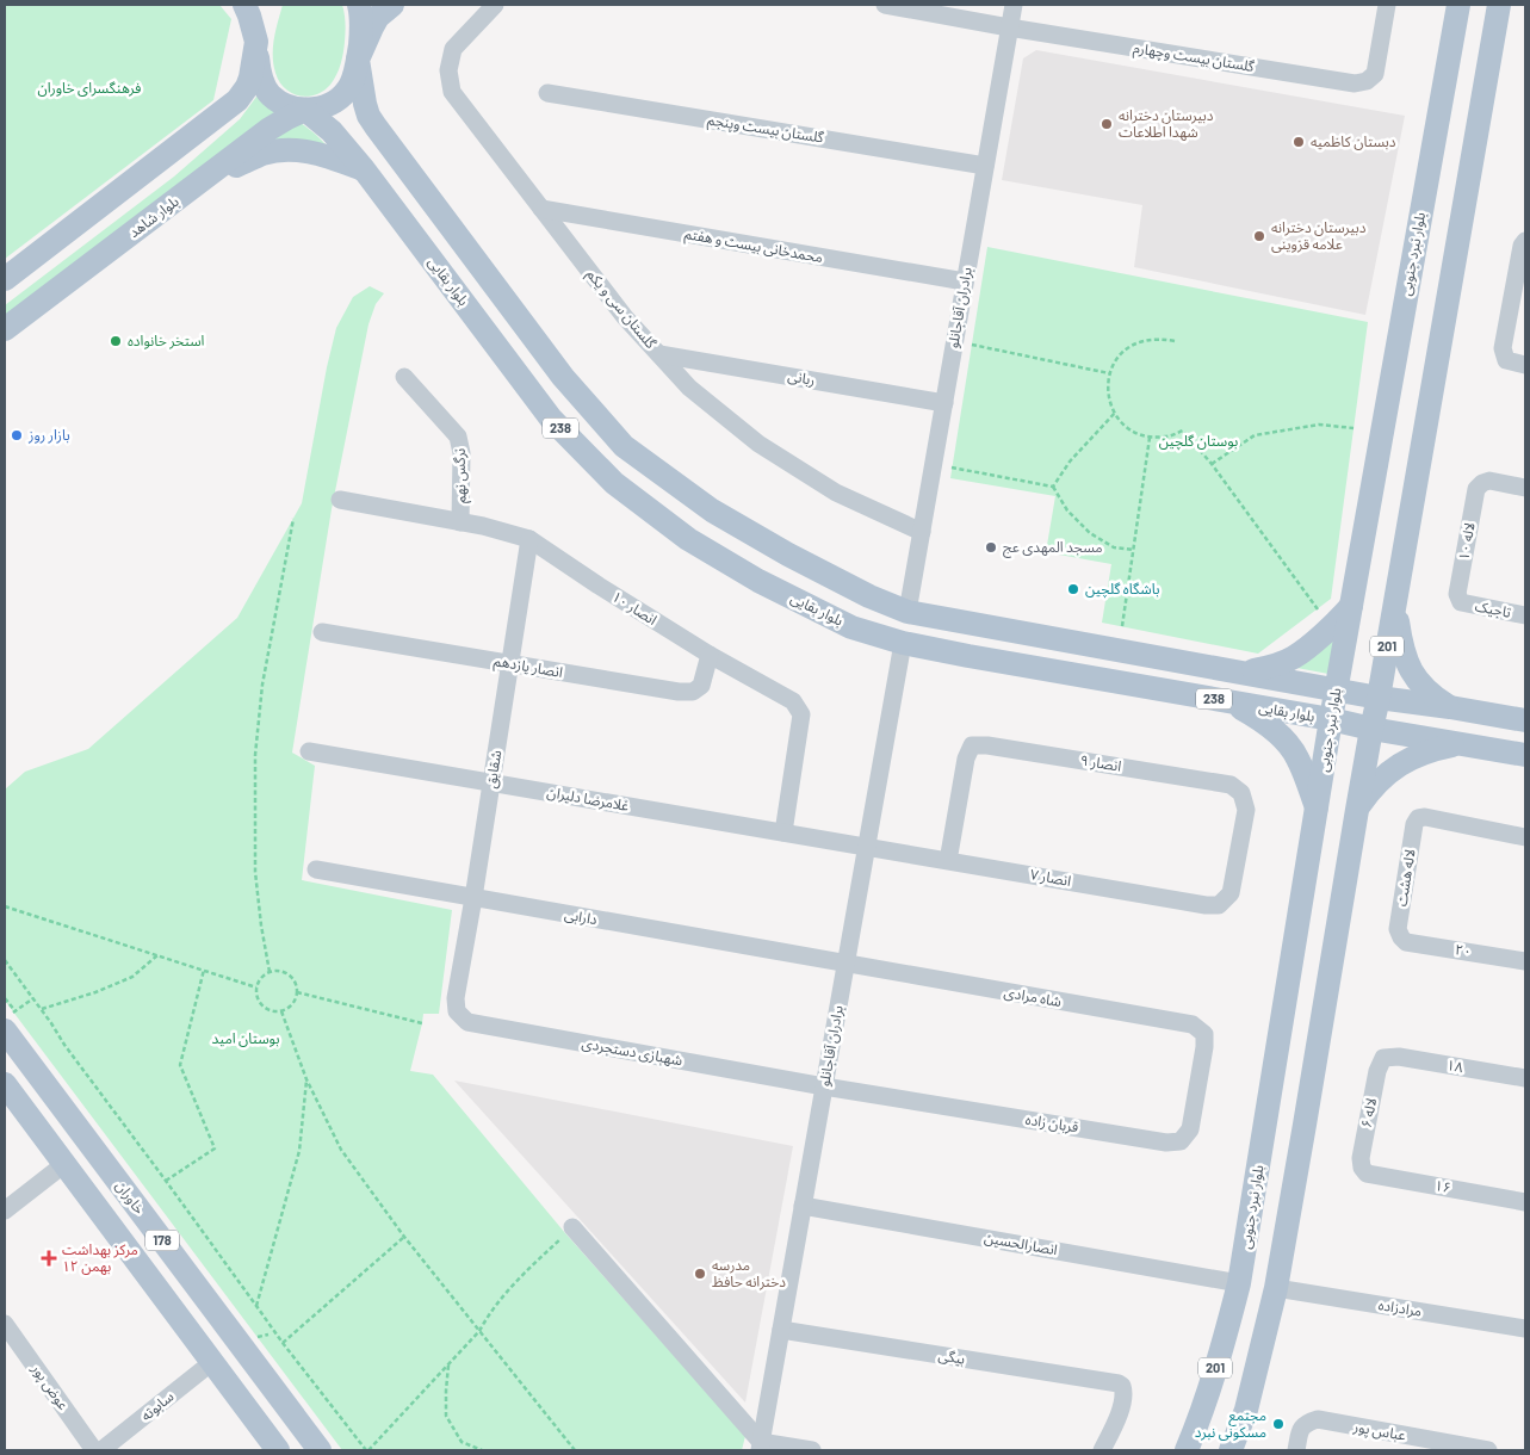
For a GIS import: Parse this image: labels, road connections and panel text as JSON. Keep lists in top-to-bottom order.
{
  "streets": {
    "main road": [
      "بلوار شاهد",
      "بلوار نبرد جنوبی",
      "بلوار بقایی",
      "238",
      "201",
      "خاوران",
      "178"
    ],
    "street": [
      "گلستان بیست وچهارم",
      "گلستان بیست وپنجم",
      "محمدخانی بیست و هفتم",
      "برادران آقاجانلو",
      "گلستان سی و یکم",
      "ربانی",
      "نرگس نهم",
      "لاله ۱۰",
      "انصار ۱۰",
      "تاجیک",
      "انصار یازدهم",
      "انصار ۹",
      "شقایق",
      "غلامرضا دلیران",
      "انصار ۷",
      "لاله هشت",
      "دارابی",
      "۲۰",
      "شاه مرادی",
      "شهبازی دستجردی",
      "۱۸",
      "لاله ۶",
      "قربان زاده",
      "۱۶",
      "انصارالحسین",
      "مرادزاده",
      "بیگی",
      "عوض پور",
      "سابوته",
      "عباس پور"
    ]
  },
  "crossings": [
    ["گلستان بیست وچهارم", "برادران آقاجانلو"],
    ["گلستان بیست وپنجم", "برادران آقاجانلو"],
    ["بلوار شاهد", "بلوار بقایی"],
    ["محمدخانی بیست و هفتم", "برادران آقاجانلو"],
    ["محمدخانی بیست و هفتم", "گلستان سی و یکم"],
    ["بلوار نبرد جنوبی", "بلوار بقایی"],
    ["بلوار نبرد جنوبی", "انصارالحسین"],
    ["بلوار بقایی", "برادران آقاجانلو"],
    ["بلوار بقایی", "201"],
    ["برادران آقاجانلو", "گلستان سی و یکم"],
    ["برادران آقاجانلو", "ربانی"],
    ["برادران آقاجانلو", "غلامرضا دلیران"],
    ["برادران آقاجانلو", "انصار ۷"],
    ["برادران آقاجانلو", "دارابی"],
    ["برادران آقاجانلو", "شاه مرادی"],
    ["برادران آقاجانلو", "شهبازی دستجردی"],
    ["برادران آقاجانلو", "قربان زاده"],
    ["برادران آقاجانلو", "انصارالحسین"],
    ["برادران آقاجانلو", "بیگی"],
    ["گلستان سی و یکم", "ربانی"],
    ["نرگس نهم", "انصار ۱۰"],
    ["لاله ۱۰", "تاجیک"],
    ["انصار ۱۰", "انصار یازدهم"],
    ["انصار ۱۰", "شقایق"],
    ["انصار ۱۰", "غلامرضا دلیران"],
    ["201", "مرادزاده"],
    ["انصار یازدهم", "شقایق"],
    ["انصار ۹", "انصار ۷"],
    ["شقایق", "غلامرضا دلیران"],
    ["شقایق", "دارابی"],
    ["شقایق", "شهبازی دستجردی"],
    ["غلامرضا دلیران", "انصار ۷"],
    ["لاله هشت", "۲۰"],
    ["دارابی", "شاه مرادی"],
    ["شاه مرادی", "قربان زاده"],
    ["شهبازی دستجردی", "قربان زاده"],
    ["۱۸", "لاله ۶"],
    ["لاله ۶", "۱۶"],
    ["178", "سابوته"]
  ],
  "parks": ["فرهنگسرای خاوران", "بوستان گلچین", "بوستان امید"],
  "places": {
    "other": [
      "دبیرستان دخترانه شهدا اطلاعات",
      "دبستان کاظمیه",
      "دبیرستان دخترانه علامه قزوینی",
      "استخر خانواده",
      "بازار روز",
      "مسجد المهدی عج",
      "باشگاه گلچین",
      "مدرسه دخترانه حافظ",
      "مجتمع مسکونی نبرد"
    ],
    "health": ["مرکز بهداشت ۱۲ بهمن"]
  }
}
